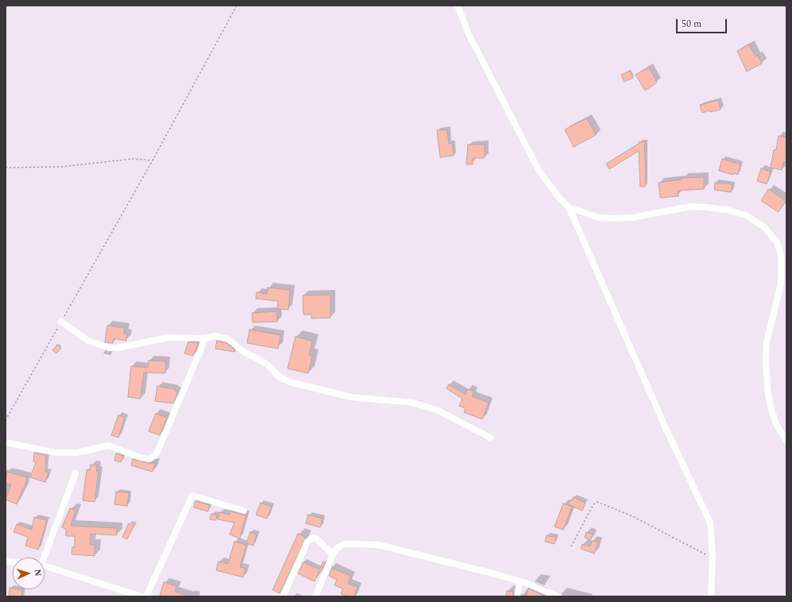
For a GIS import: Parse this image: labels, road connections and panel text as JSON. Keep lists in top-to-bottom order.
{
  "scale_bar": "50 m",
  "north": "right"
}
